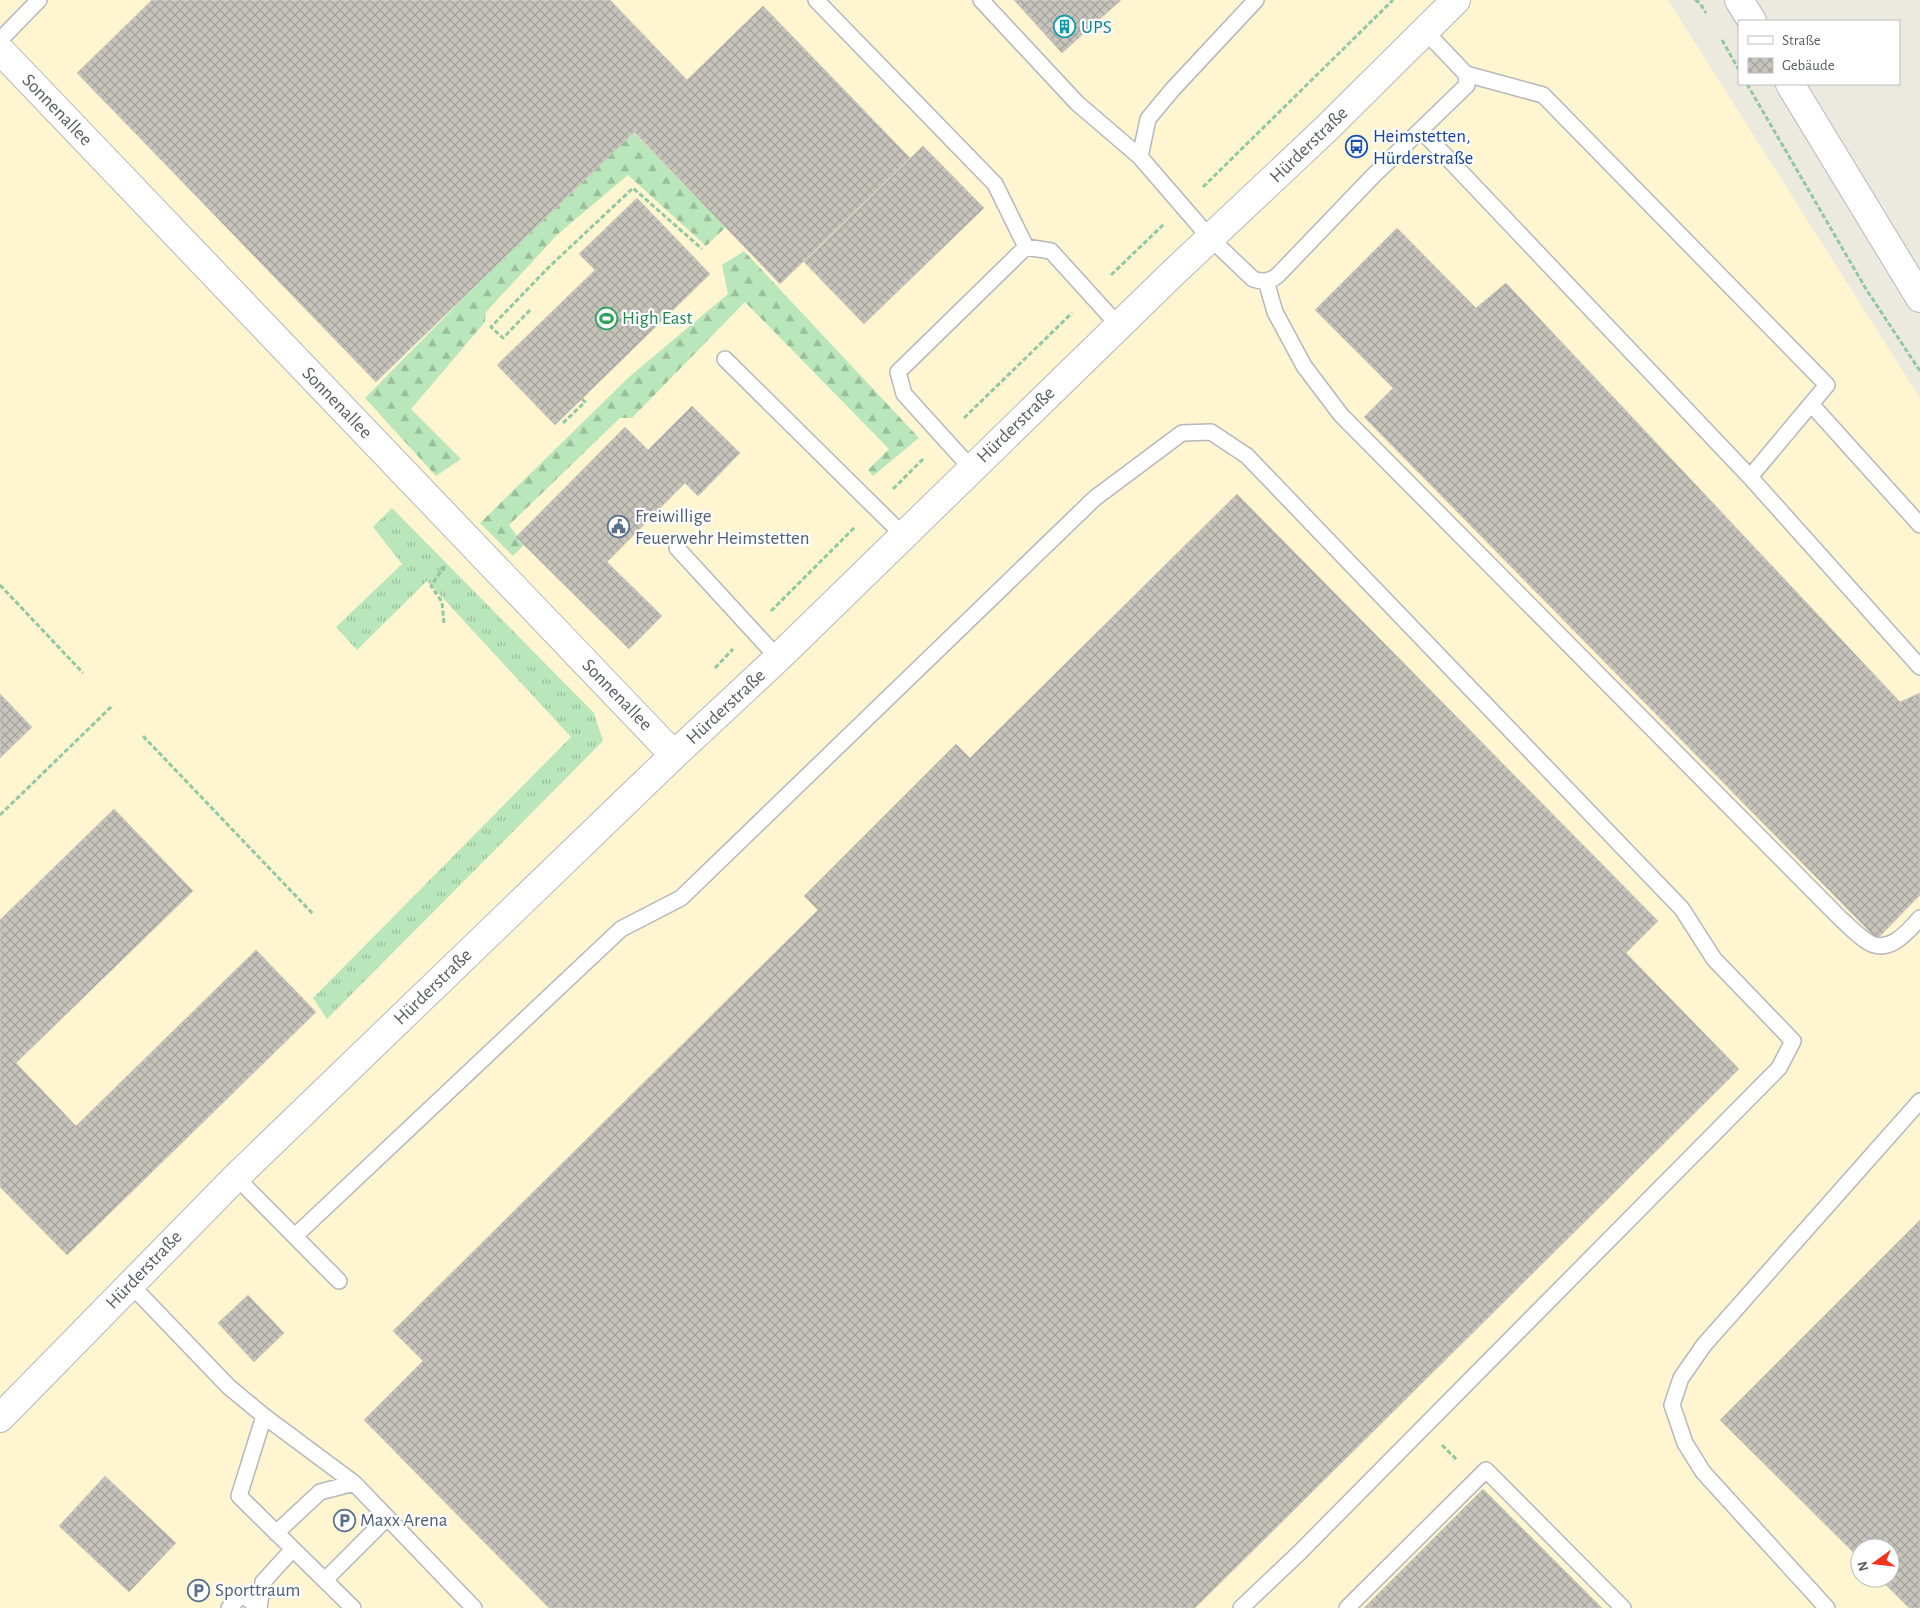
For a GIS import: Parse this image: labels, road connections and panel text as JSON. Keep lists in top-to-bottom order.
{
  "streets": {
    "street": ["Sonnenallee", "Hürderstraße"]
  },
  "crossings": [
    ["Sonnenallee", "Hürderstraße"]
  ],
  "places": {
    "building": ["UPS"],
    "bus stop": ["Heimstetten, Hürderstraße"],
    "sports": ["High East"],
    "public building": ["Freiwillige Feuerwehr Heimstetten"],
    "parking": ["Maxx Arena", "Sporttraum"]
  },
  "legend": ["Straße", "Gebäude"],
  "north": "left"
}
